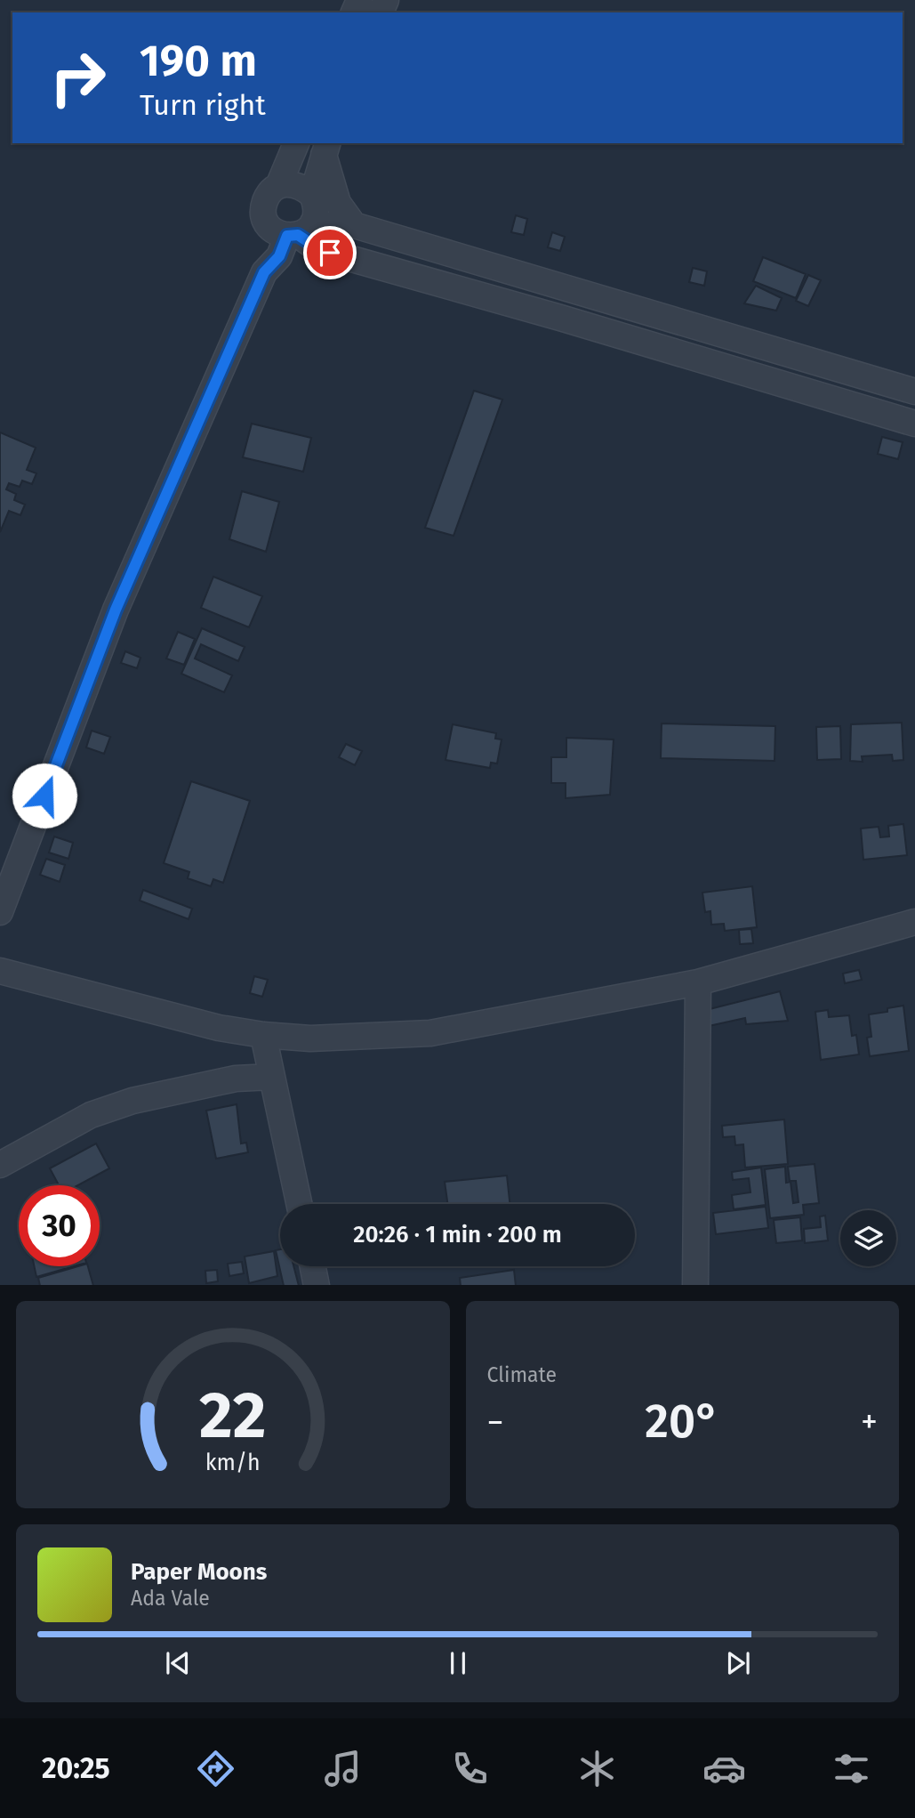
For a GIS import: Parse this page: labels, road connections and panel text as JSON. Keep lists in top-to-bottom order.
{
  "page": {
    "turn": ["190 m", "Turn right"],
    "limit": "30",
    "trip": "20:26 · 1 min · 200 m",
    "tile": "Climate",
    "heat": ["−", "20°", "+"],
    "song": ["Paper Moons", "Ada Vale"],
    "tabs": "20:25",
    "gauge": ["22", "km/h"]
  }
}
